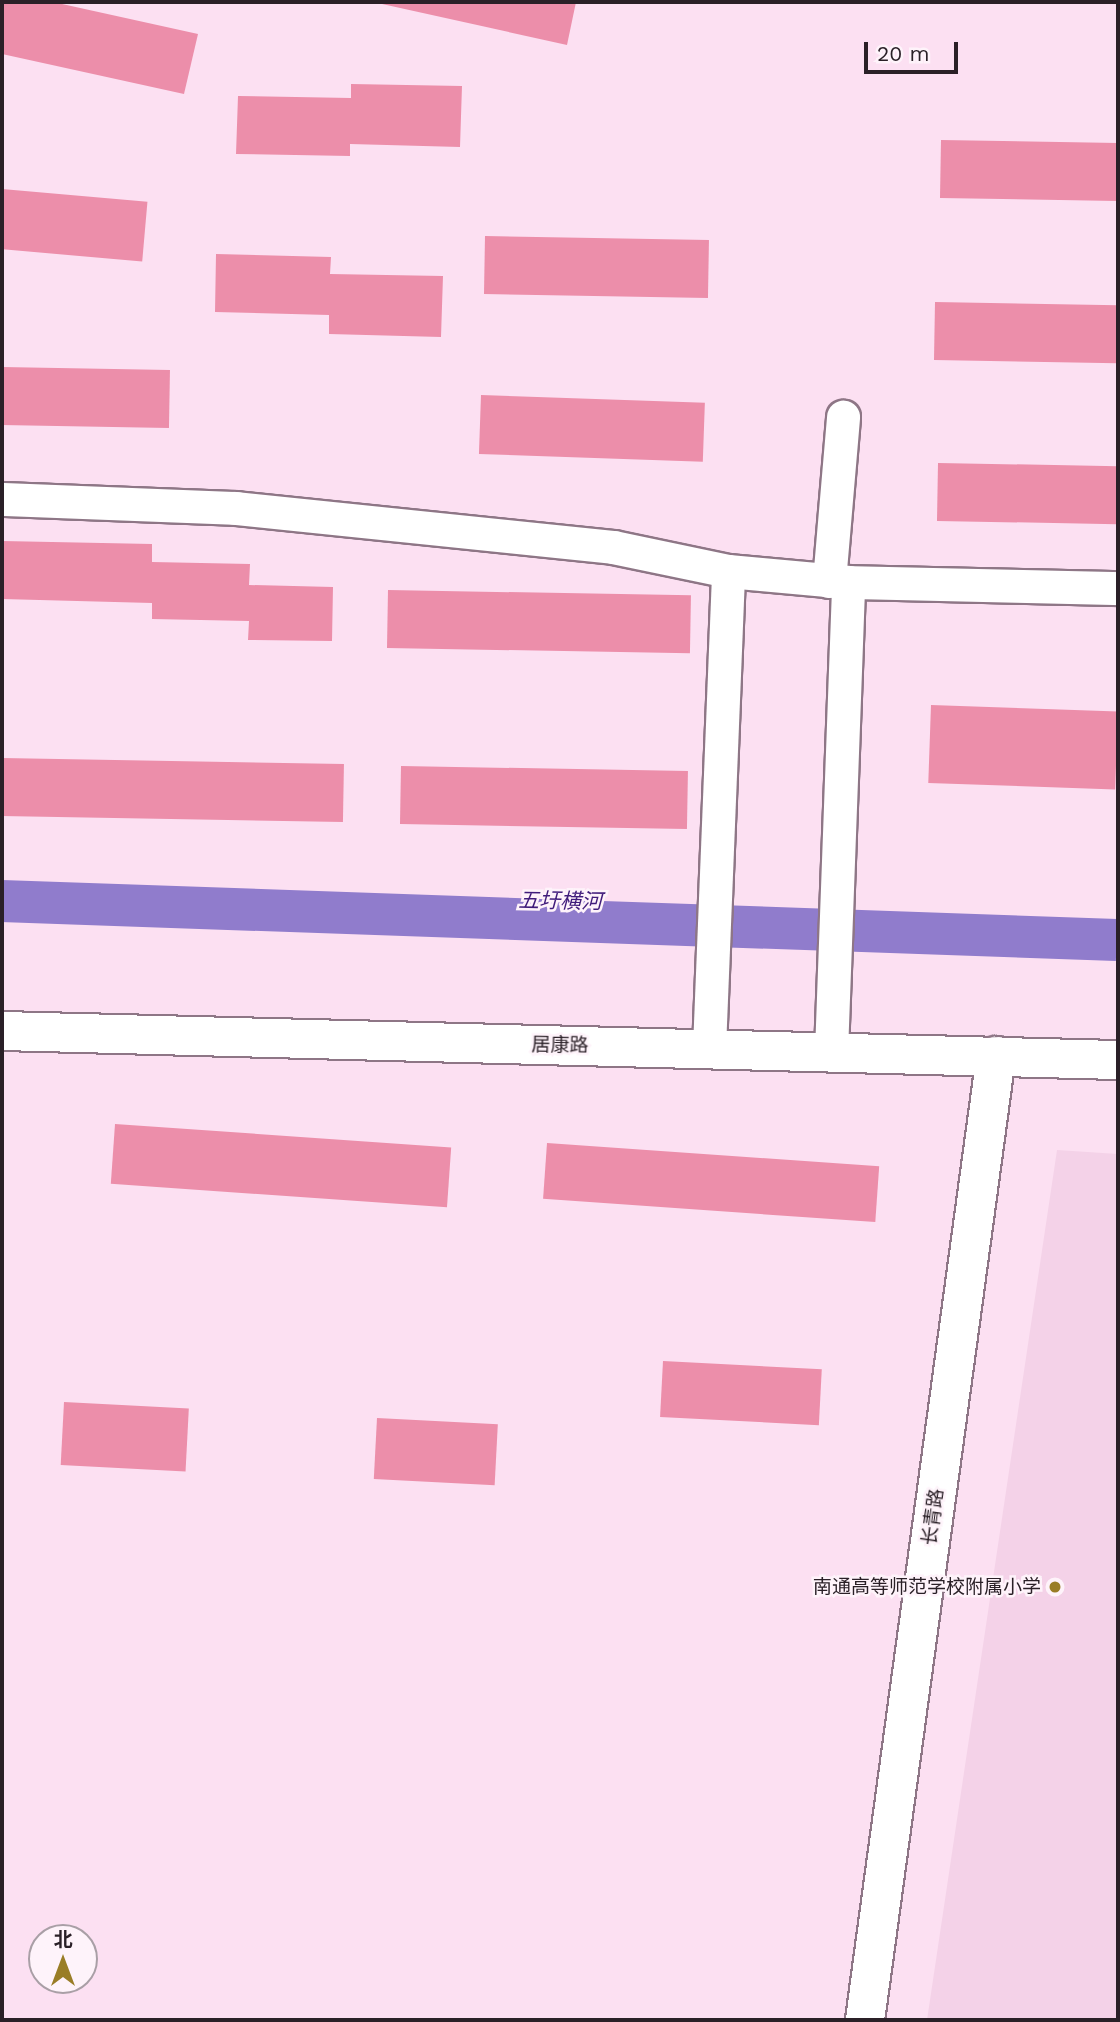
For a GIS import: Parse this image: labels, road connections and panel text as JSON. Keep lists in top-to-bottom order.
{
  "streets": {
    "street": ["居康路", "长青路"]
  },
  "crossings": [
    ["居康路", "长青路"]
  ],
  "water": ["五圩横河"],
  "places": ["南通高等师范学校附属小学"],
  "scale_bar": "20 m",
  "north": "top"
}
